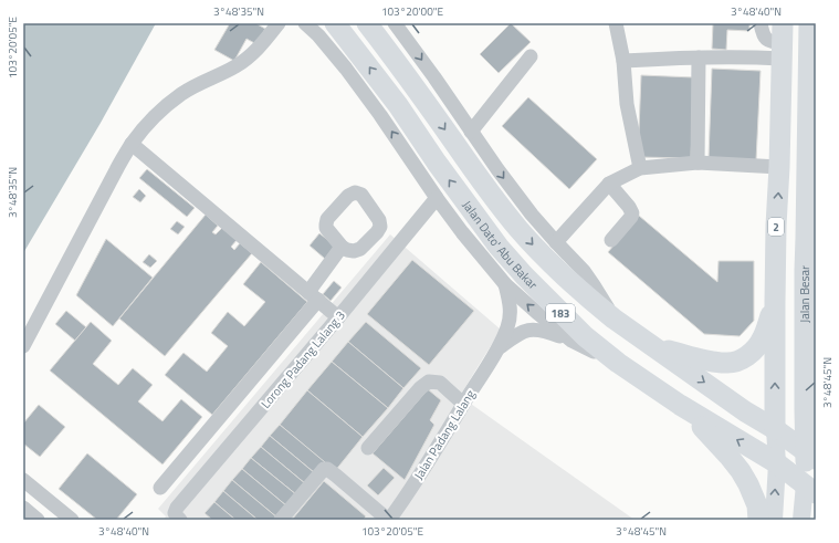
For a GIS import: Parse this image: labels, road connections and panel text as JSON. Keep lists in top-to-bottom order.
{
  "streets": {
    "highway": [
      "2",
      "Jalan Dato' Abu Bakar",
      "Jalan Besar",
      "183"
    ],
    "street": ["Lorong Padang Lalang 3", "Jalan Padang Lalang"]
  },
  "crossings": [
    ["2", "Jalan Dato' Abu Bakar"],
    ["Jalan Dato' Abu Bakar", "Jalan Besar"]
  ],
  "coordinates": [
    "3°48'35\"N",
    "103°20'00\"E",
    "3°48'40\"N",
    "103°20'05\"E",
    "3°48'45\"N"
  ]
}
